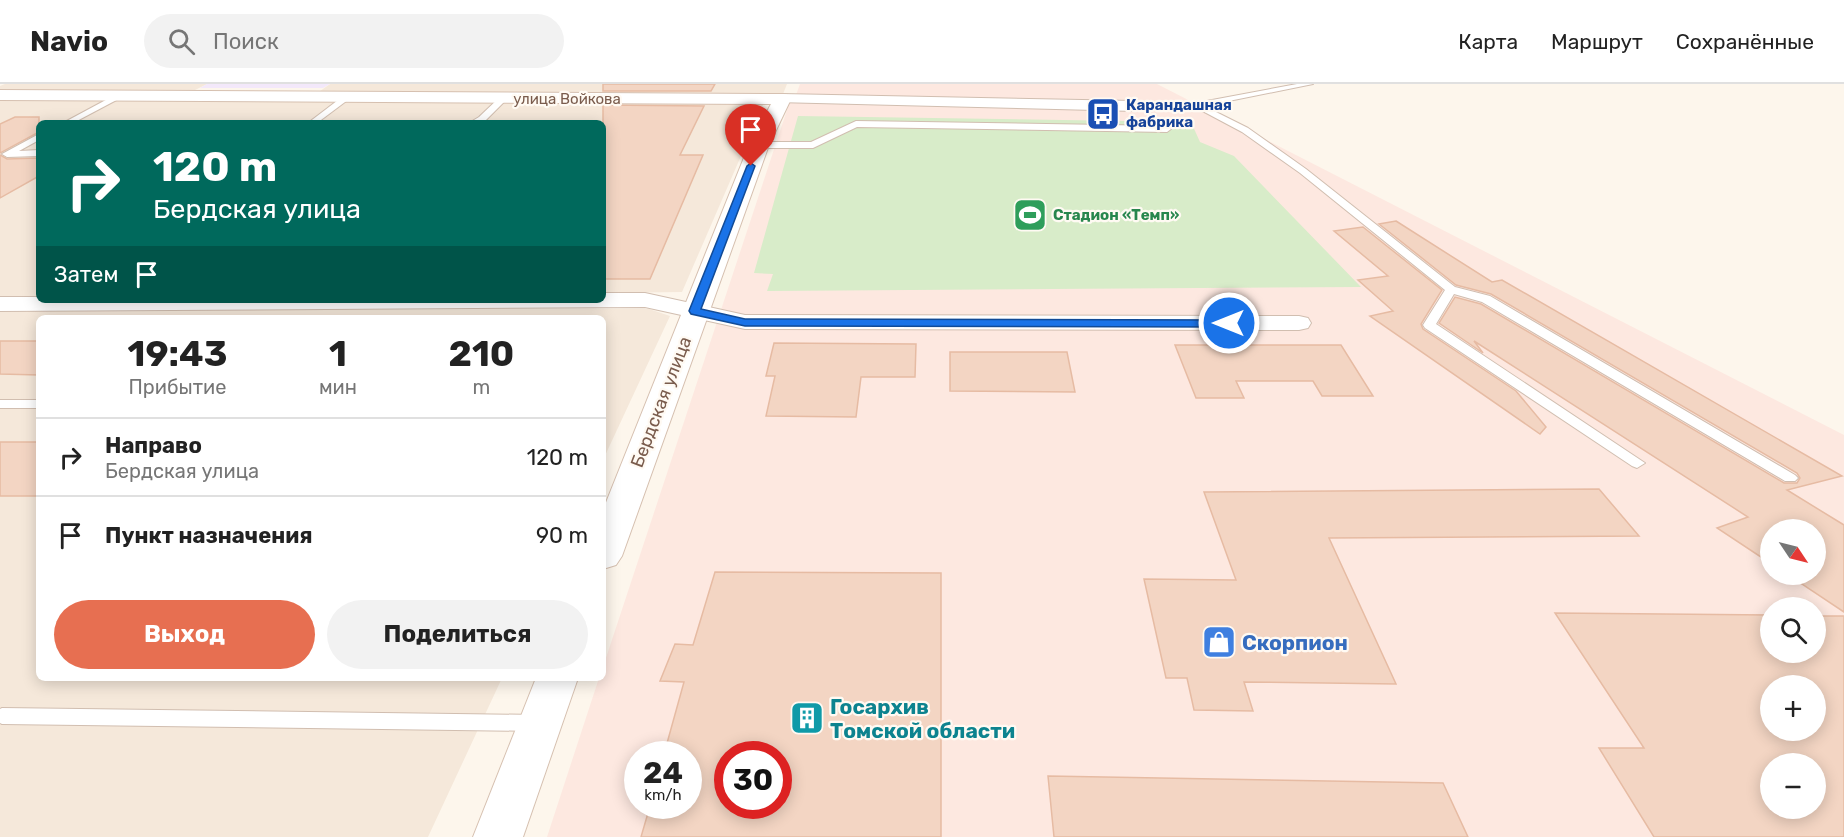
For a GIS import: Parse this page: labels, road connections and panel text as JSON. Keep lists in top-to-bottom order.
{
  "streets": {
    "street": ["улица Войкова", "Бердская улица"]
  },
  "crossings": [
    ["улица Войкова", "Бердская улица"]
  ],
  "places": {
    "bus stop": ["Карандашная фабрика"],
    "sports": ["Стадион «Темп»"],
    "shop": ["Скорпион"],
    "building": ["Госархив Томской области"]
  },
  "north": "bottom right",
  "page": {
    "header": "Navio",
    "search": "Поиск",
    "nav": ["Карта", "Маршрут", "Сохранённые"],
    "turn": ["120 m", "Бердская улица"],
    "then": "Затем",
    "eta": [
      "19:43",
      "Прибытие",
      "1",
      "мин",
      "210",
      "m"
    ],
    "list": [
      {
        "name": "Направо",
        "note": "Бердская улица",
        "value": "120 m"
      },
      {
        "name": "Пункт назначения",
        "value": "90 m"
      }
    ],
    "map_buttons": ["+", "−"],
    "buttons": ["Выход", "Поделиться"],
    "speed": "24 km/h",
    "limit": "30"
  }
}
